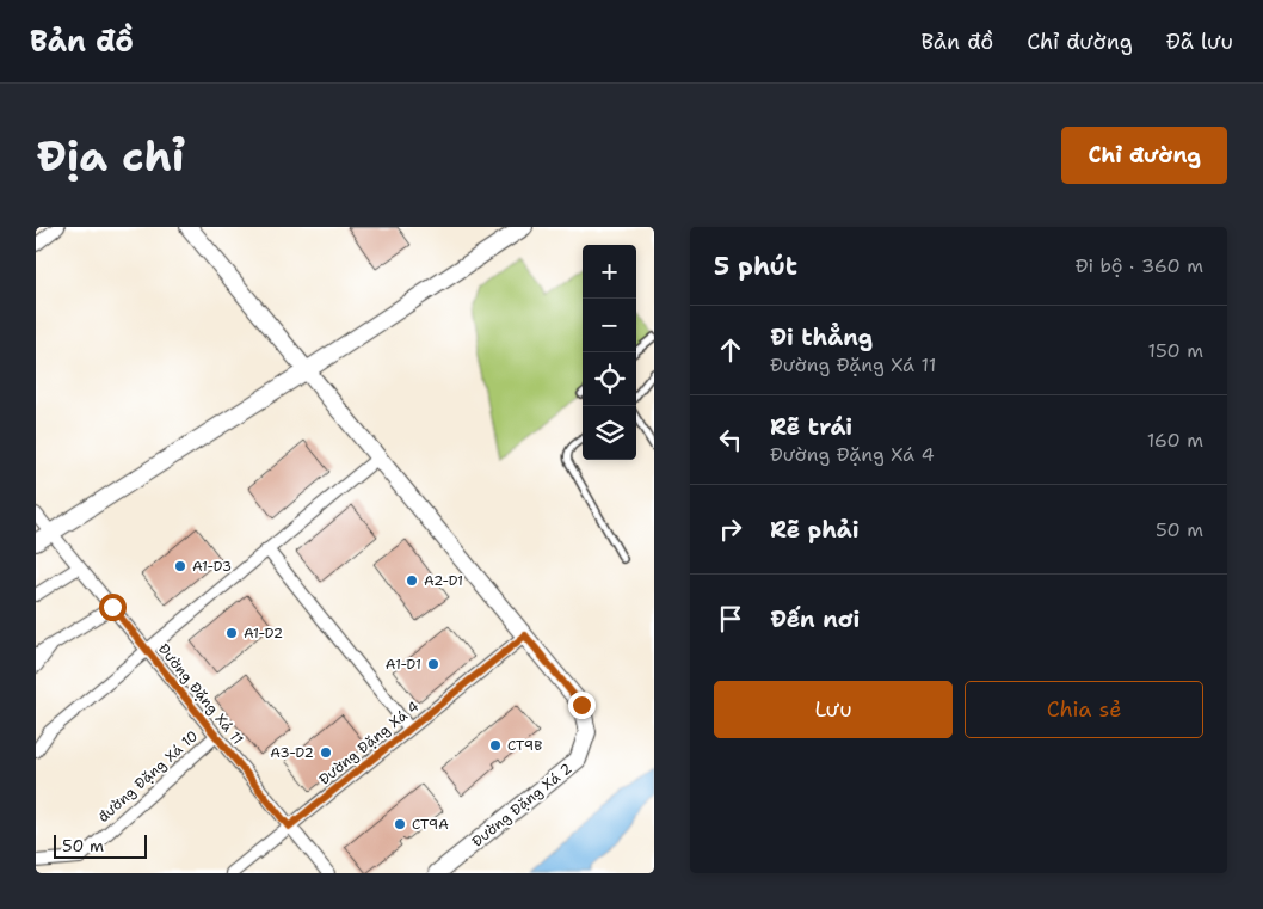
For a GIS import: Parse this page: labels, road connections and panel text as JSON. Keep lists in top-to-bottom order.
{
  "streets": {
    "street": [
      "Đường Đặng Xá 11",
      "Đường Đặng Xá 4",
      "đường Đặng Xá 10",
      "Đường Đặng Xá 2"
    ]
  },
  "crossings": [
    ["Đường Đặng Xá 11", "Đường Đặng Xá 4"],
    ["Đường Đặng Xá 11", "đường Đặng Xá 10"],
    ["Đường Đặng Xá 4", "Đường Đặng Xá 2"]
  ],
  "places": [
    "A1-D3",
    "A2-D1",
    "A1-D2",
    "A1-D1",
    "CT9B",
    "A3-D2",
    "CT9A"
  ],
  "scale_bar": "50 m",
  "page": {
    "header": "Bản đồ",
    "nav": ["Bản đồ", "Chỉ đường", "Đã lưu"],
    "buttons": [
      "Chỉ đường",
      ["Lưu", "Chia sẻ"]
    ],
    "title": "Địa chỉ",
    "heading": ["5 phút", "Đi bộ · 360 m"],
    "map_buttons": ["+", "−"],
    "list": [
      ["Đi thẳng", "Đường Đặng Xá 11", "150 m"],
      ["Rẽ trái", "Đường Đặng Xá 4", "160 m"],
      ["Rẽ phải", "50 m"],
      "Đến nơi"
    ],
    "scale": "50 m"
  }
}
